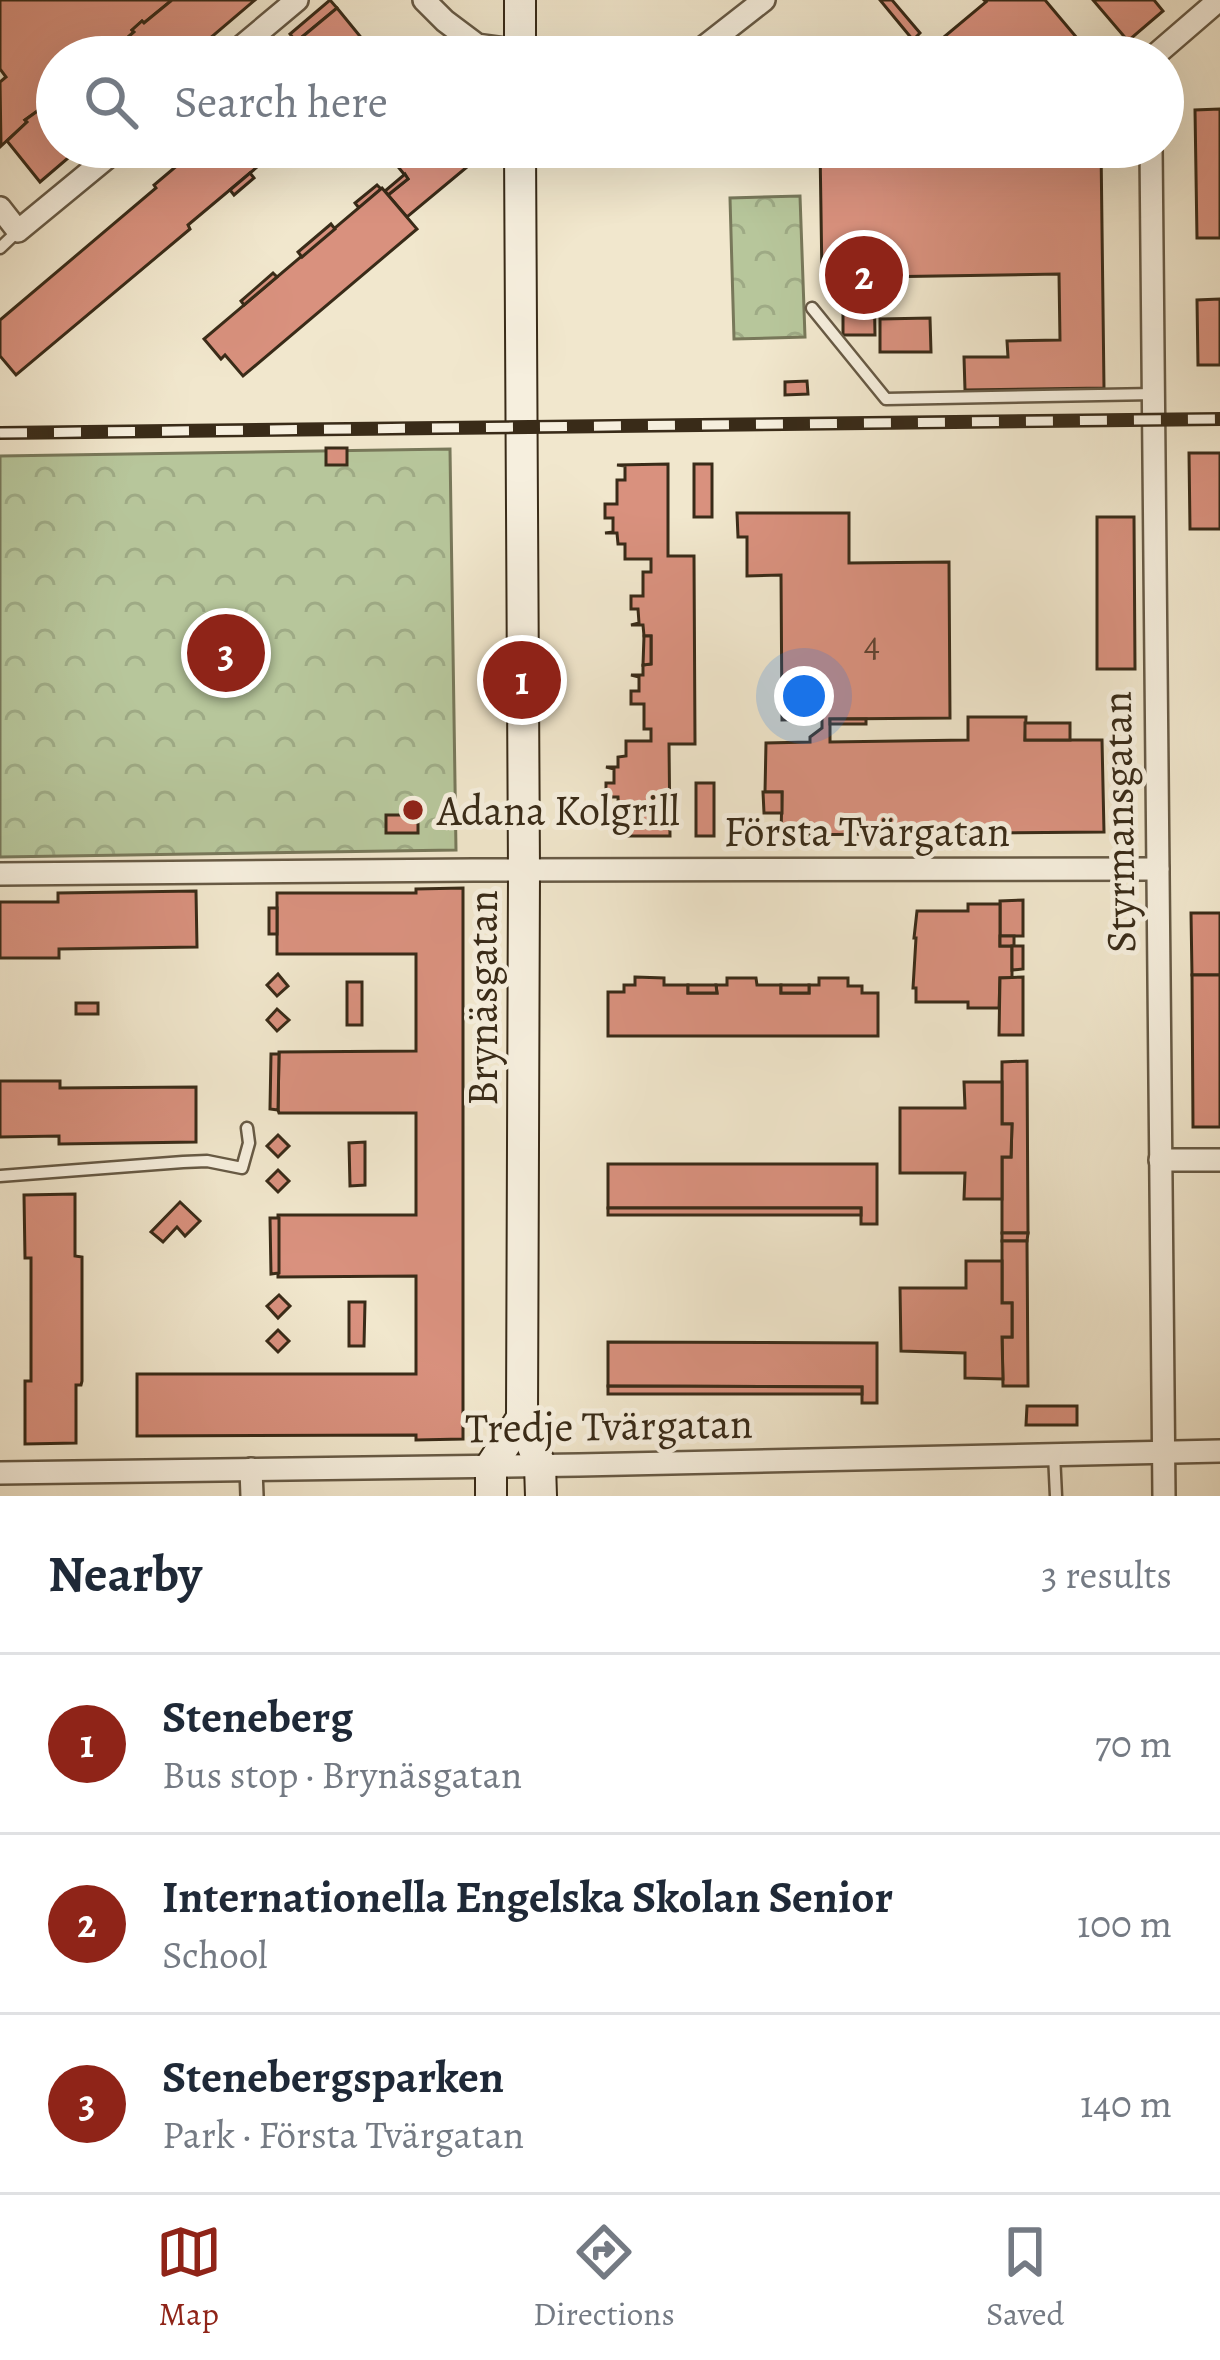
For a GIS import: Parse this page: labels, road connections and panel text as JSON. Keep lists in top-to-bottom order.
{
  "streets": {
    "street": [
      "Styrmansgatan",
      "Första Tvärgatan",
      "Brynäsgatan",
      "Tredje Tvärgatan"
    ]
  },
  "crossings": [
    ["Styrmansgatan", "Första Tvärgatan"],
    ["Styrmansgatan", "Tredje Tvärgatan"],
    ["Första Tvärgatan", "Brynäsgatan"],
    ["Brynäsgatan", "Tredje Tvärgatan"]
  ],
  "places": ["Adana Kolgrill"],
  "house_numbers": ["4"],
  "page": {
    "search": "Search here",
    "pins": ["2", "3", "1"],
    "heading": ["Nearby", "3 results"],
    "list": [
      {
        "mark": "1",
        "name": "Steneberg",
        "note": "Bus stop · Brynäsgatan",
        "value": "70 m"
      },
      {
        "mark": "2",
        "name": "Internationella Engelska Skolan Senior",
        "note": "School",
        "value": "100 m"
      },
      {
        "mark": "3",
        "name": "Stenebergsparken",
        "note": "Park · Första Tvärgatan",
        "value": "140 m"
      }
    ],
    "nav": ["Map", "Directions", "Saved"]
  }
}
